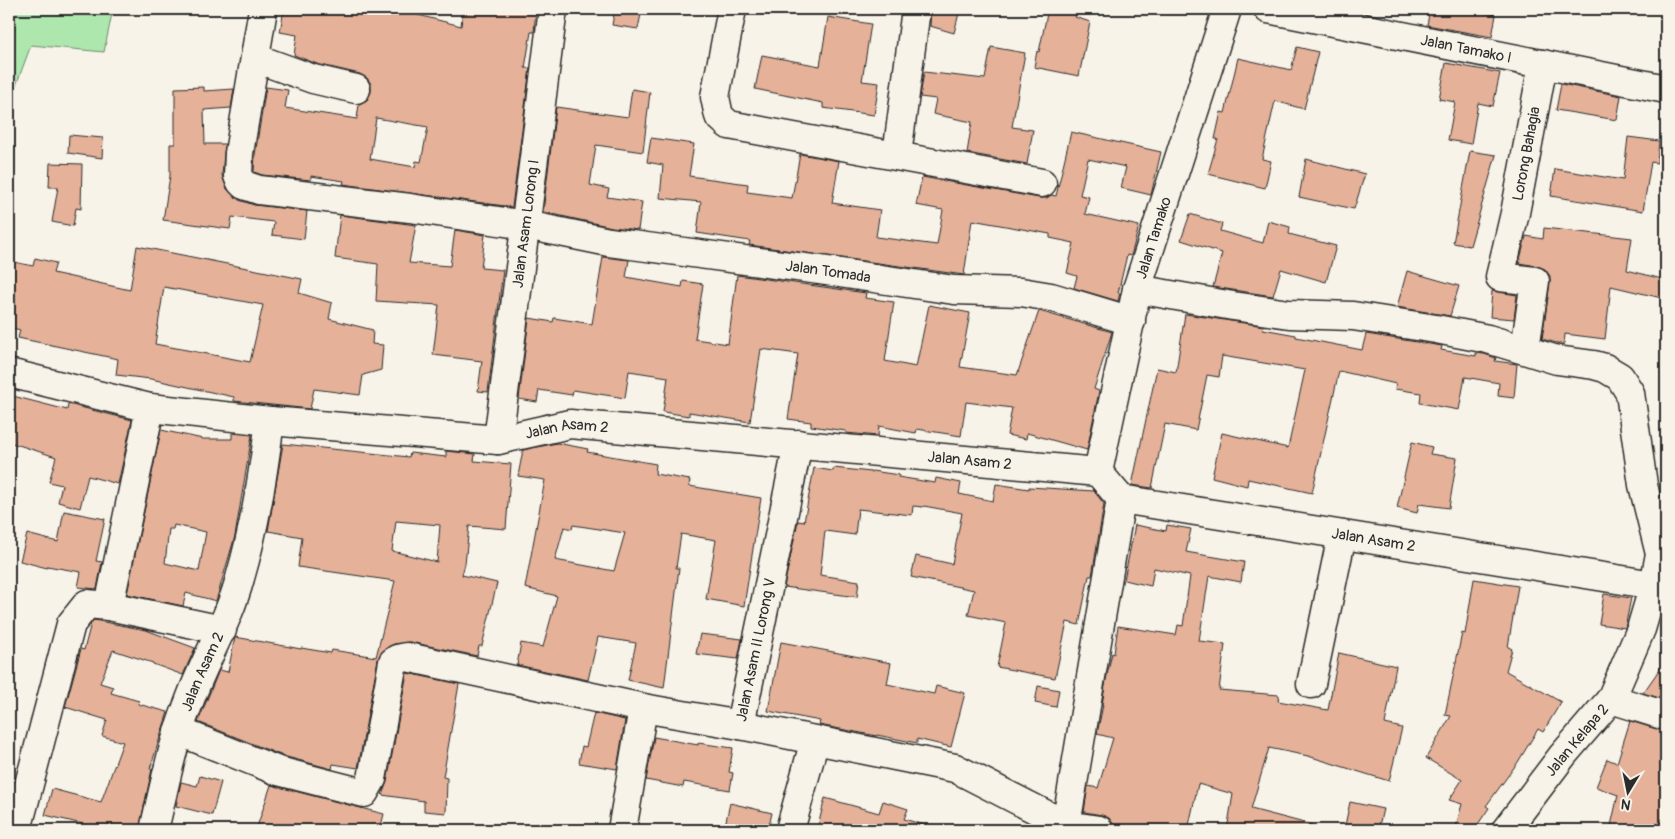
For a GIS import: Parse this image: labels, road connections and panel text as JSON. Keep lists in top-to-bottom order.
{
  "streets": {
    "street": [
      "Jalan Tamako I",
      "Lorong Bahagia",
      "Jalan Asam Lorong I",
      "Jalan Tamako",
      "Jalan Tomada",
      "Jalan Asam 2",
      "Jalan Asam II Lorong V",
      "Jalan Kelapa 2"
    ]
  },
  "crossings": [
    ["Jalan Tamako I", "Lorong Bahagia"],
    ["Jalan Asam Lorong I", "Jalan Tomada"],
    ["Jalan Asam Lorong I", "Jalan Asam 2"],
    ["Jalan Tamako", "Jalan Tomada"],
    ["Jalan Tamako", "Jalan Asam 2"],
    ["Jalan Asam 2", "Jalan Asam II Lorong V"],
    ["Jalan Asam 2", "Jalan Kelapa 2"]
  ],
  "north": "bottom"
}
